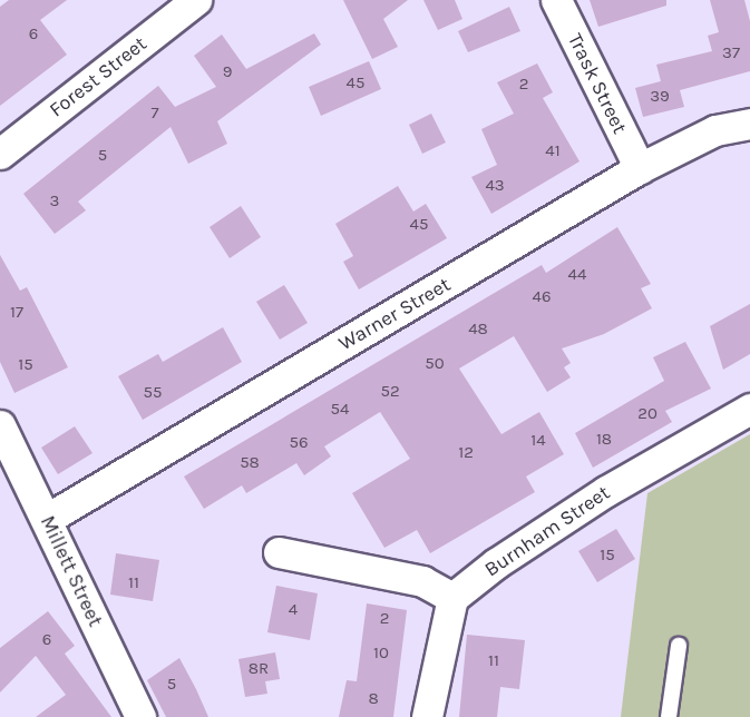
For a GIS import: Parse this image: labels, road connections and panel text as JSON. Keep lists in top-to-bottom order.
{
  "streets": {
    "street": [
      "Forest Street",
      "Trask Street",
      "Warner Street",
      "Burnham Street",
      "Millett Street"
    ]
  },
  "crossings": [
    ["Trask Street", "Warner Street"],
    ["Warner Street", "Millett Street"]
  ],
  "house_numbers": [
    "6",
    "37",
    "9",
    "45",
    "2",
    "39",
    "7",
    "41",
    "5",
    "43",
    "3",
    "45",
    "44",
    "46",
    "17",
    "48",
    "50",
    "15",
    "52",
    "55",
    "54",
    "20",
    "18",
    "14",
    "56",
    "12",
    "58",
    "15",
    "11",
    "4",
    "2",
    "6",
    "10",
    "11",
    "8R",
    "5",
    "8"
  ]
}
